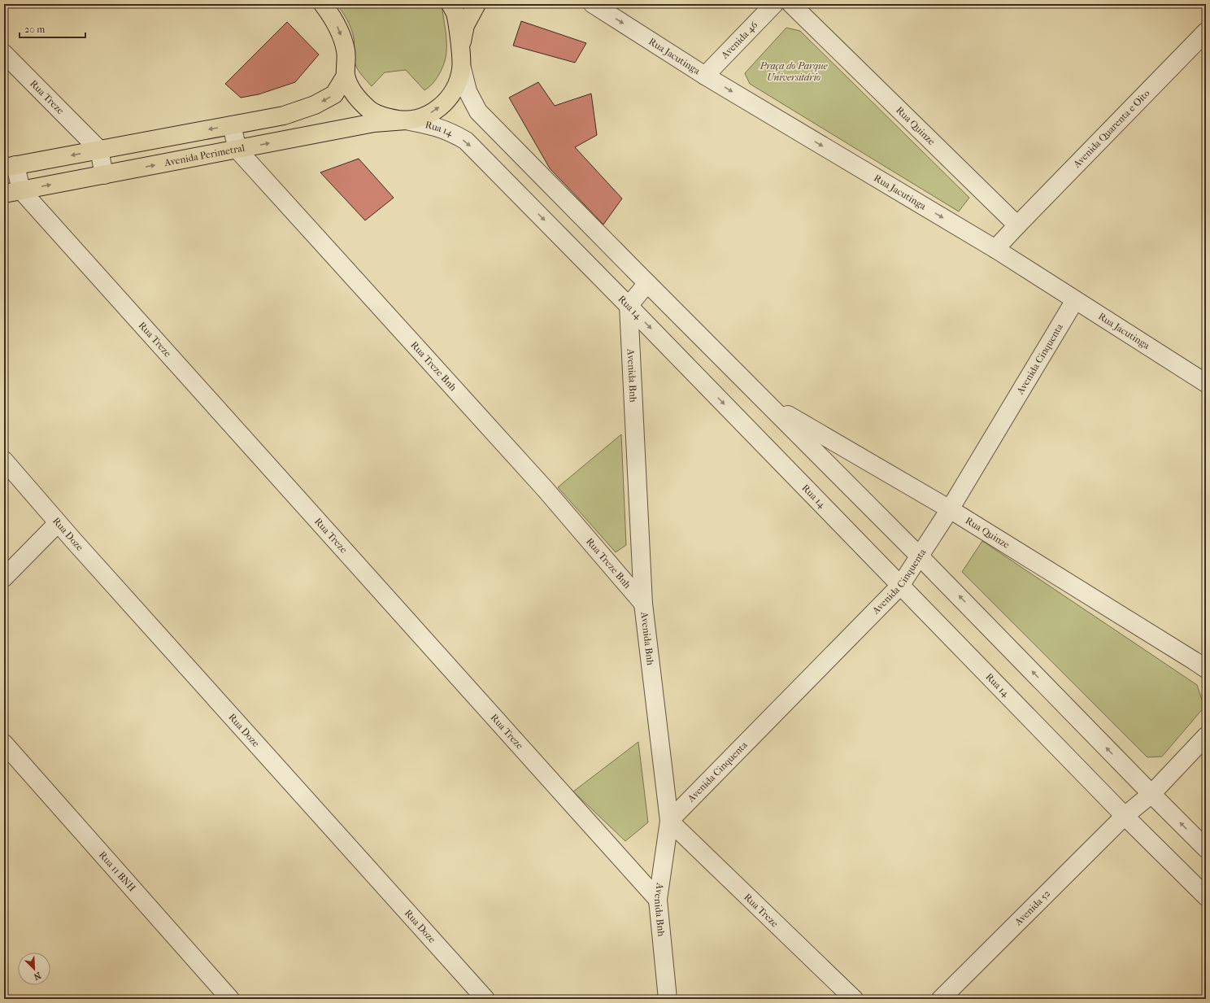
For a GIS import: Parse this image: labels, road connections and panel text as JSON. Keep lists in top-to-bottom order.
{
  "streets": {
    "main road": ["Rua 14", "Avenida Perimetral"],
    "street": [
      "Avenida 46",
      "Rua Jacutinga",
      "Rua Treze",
      "Rua Quinze",
      "Avenida Quarenta e Oito",
      "Avenida Cinquenta",
      "Rua Treze Bnh",
      "Avenida Bnh",
      "Rua Doze",
      "Rua 11 BNH",
      "Avenida 52"
    ]
  },
  "crossings": [
    ["Avenida 46", "Rua Jacutinga"],
    ["Rua Jacutinga", "Avenida Cinquenta"],
    ["Rua Treze", "Avenida Perimetral"],
    ["Rua Treze", "Avenida Cinquenta"],
    ["Rua Treze", "Avenida Bnh"],
    ["Rua Quinze", "Avenida Quarenta e Oito"],
    ["Rua Quinze", "Rua 14"],
    ["Rua Quinze", "Avenida Cinquenta"],
    ["Rua 14", "Avenida Perimetral"],
    ["Rua 14", "Avenida Cinquenta"],
    ["Rua 14", "Avenida Bnh"],
    ["Rua 14", "Avenida 52"],
    ["Avenida Perimetral", "Rua Treze Bnh"],
    ["Avenida Cinquenta", "Avenida Bnh"],
    ["Rua Treze Bnh", "Avenida Bnh"]
  ],
  "one_way": ["Rua Jacutinga"],
  "parks": ["Praça do Parque Universitário"],
  "scale_bar": "20 m",
  "north": "bottom right"
}
